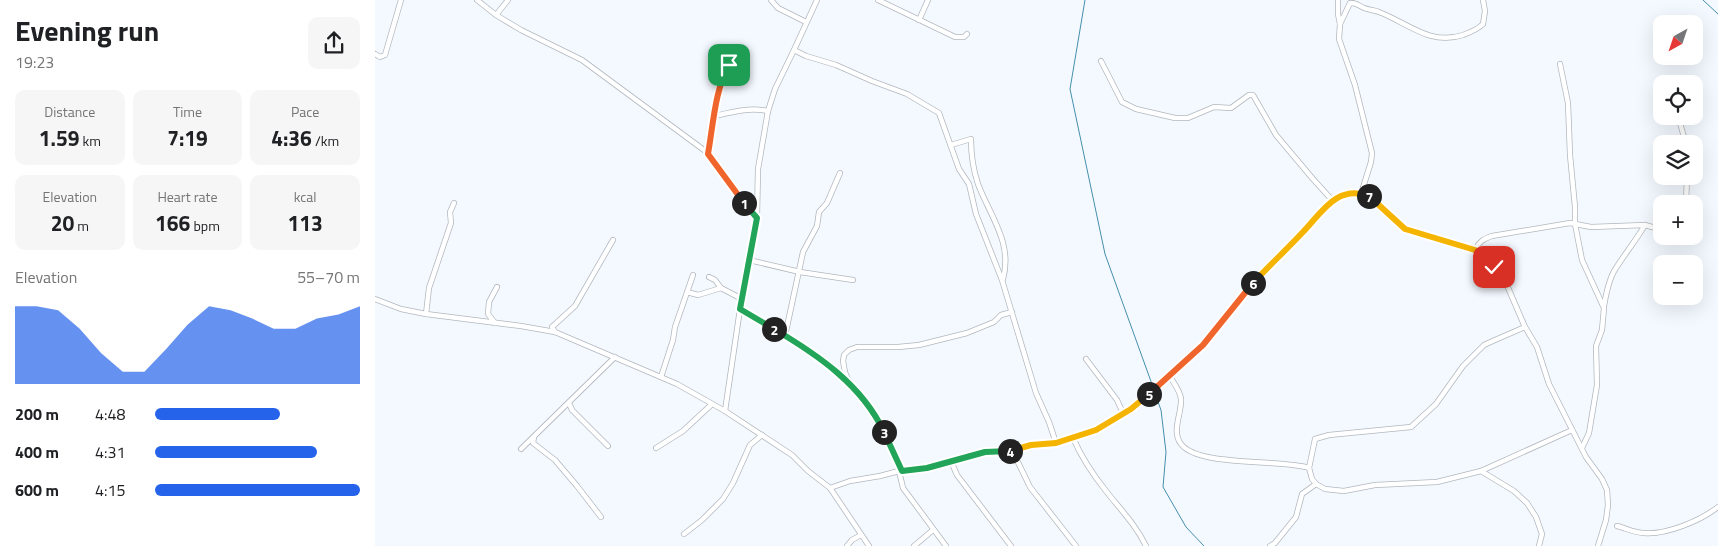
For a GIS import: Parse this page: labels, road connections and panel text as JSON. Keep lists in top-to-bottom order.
{
  "north": "bottom left",
  "page": {
    "heading": ["Evening run", "19:23"],
    "map_buttons": ["+", "−"],
    "stats": [
      ["Distance", "1.59 km"],
      ["Time", "7:19"],
      ["Pace", "4:36 /km"],
      ["Elevation", "20 m"],
      ["Heart rate", "166 bpm"],
      ["kcal", "113"]
    ],
    "pins": [
      "7",
      "1",
      "6",
      "2",
      "5",
      "3",
      "4"
    ],
    "chart": ["Elevation", "55–70 m"],
    "list": [
      {
        "name": "200 m",
        "note": "4:48"
      },
      {
        "name": "400 m",
        "note": "4:31"
      },
      {
        "name": "600 m",
        "note": "4:15"
      }
    ]
  }
}
